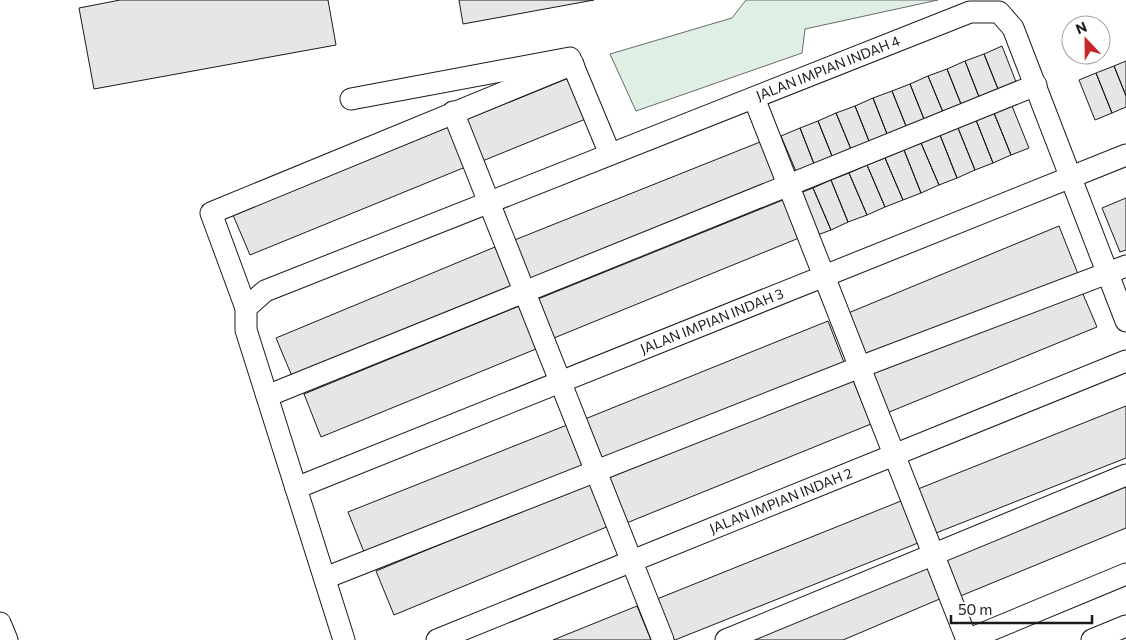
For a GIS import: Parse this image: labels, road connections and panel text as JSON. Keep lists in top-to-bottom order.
{
  "streets": {
    "street": ["JALAN IMPIAN INDAH 4", "JALAN IMPIAN INDAH 3", "JALAN IMPIAN INDAH 2"]
  },
  "crossings": [
    ["JALAN IMPIAN INDAH 4", "JALAN IMPIAN INDAH 3"]
  ],
  "scale_bar": "50 m",
  "north": "top"
}
